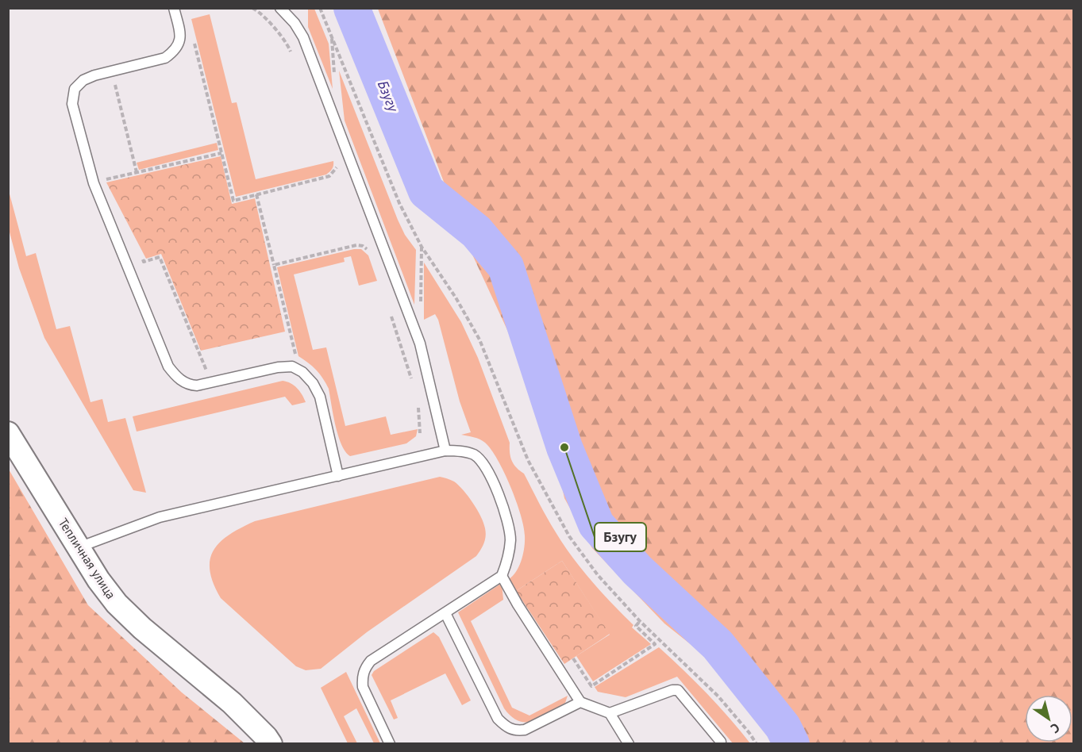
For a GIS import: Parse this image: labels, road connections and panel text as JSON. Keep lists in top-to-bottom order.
{
  "streets": {
    "street": ["Тепличная улица"]
  },
  "water": ["Бзугу"],
  "places": ["Бзугу"],
  "north": "bottom right"
}
